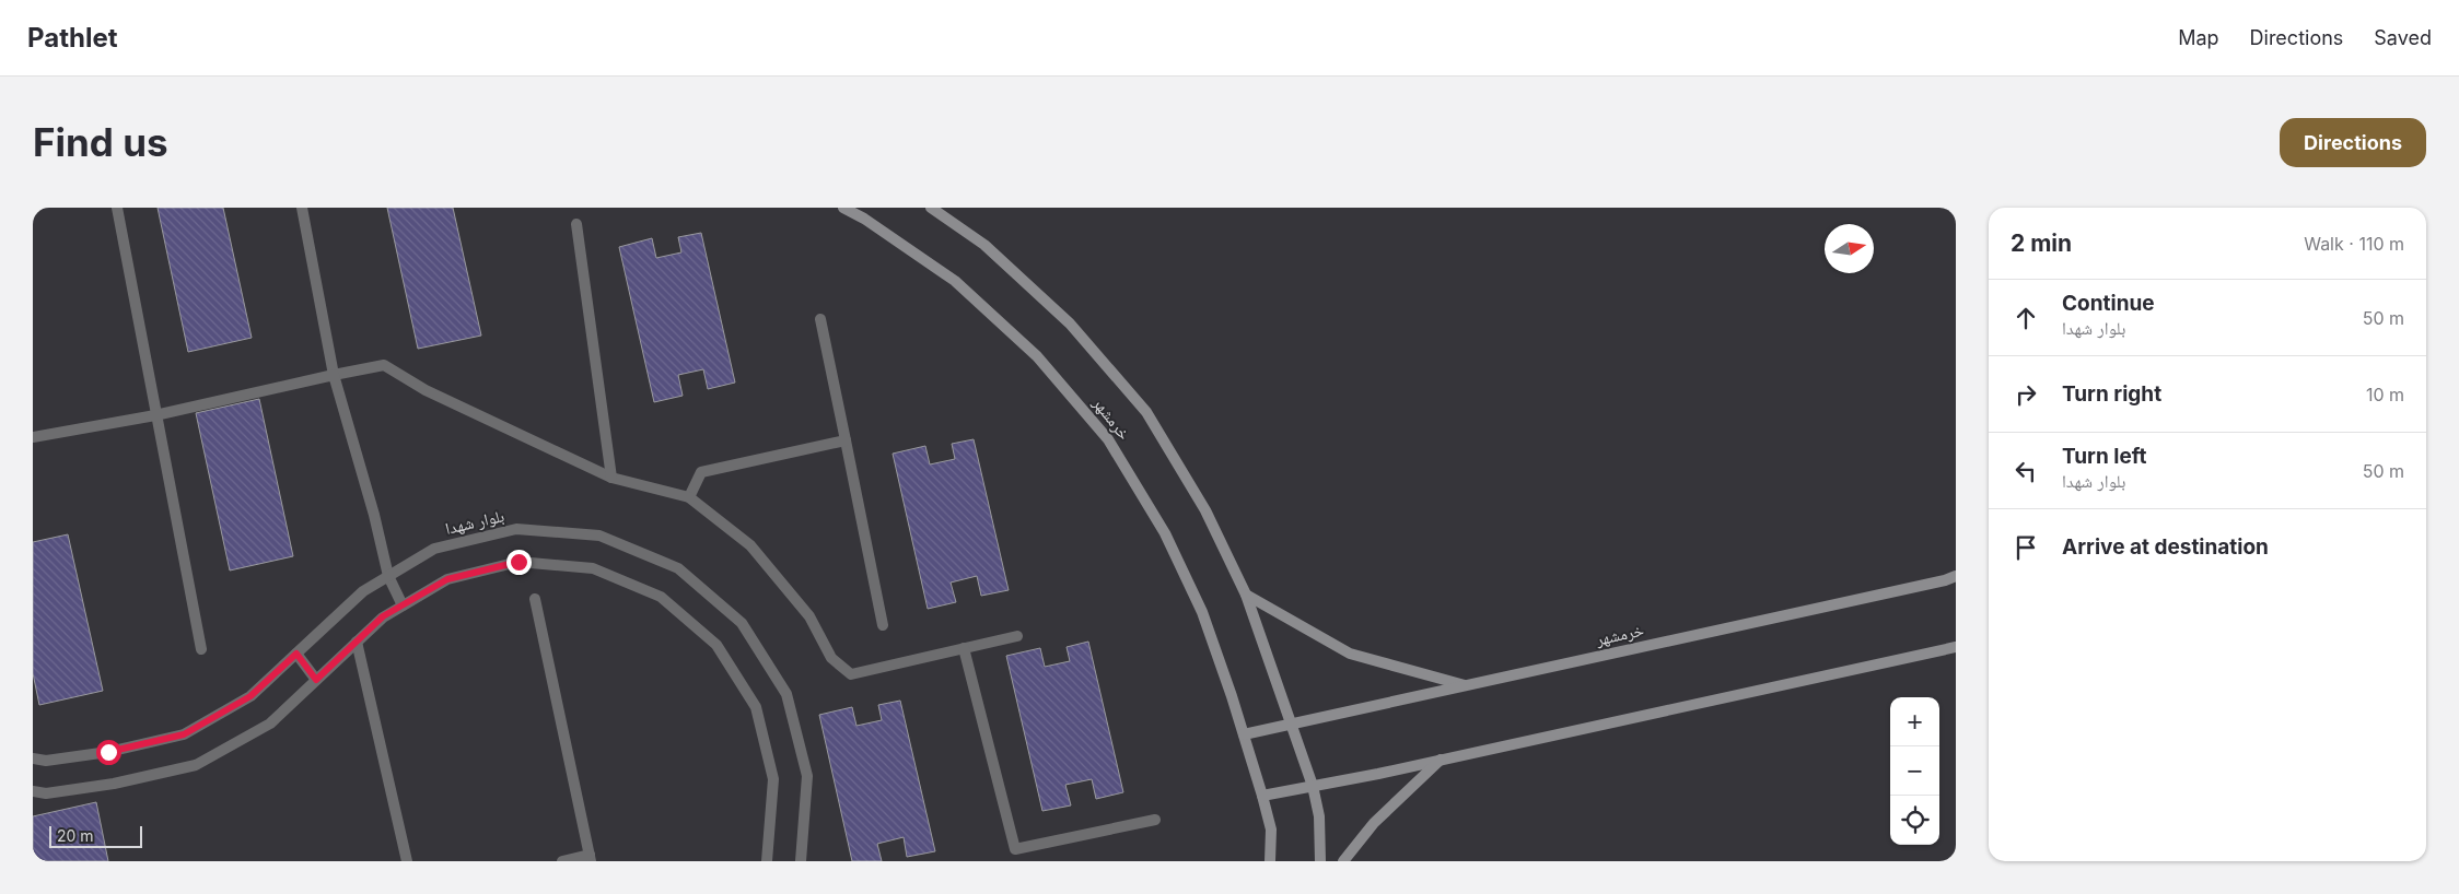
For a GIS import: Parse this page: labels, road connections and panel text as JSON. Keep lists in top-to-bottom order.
{
  "streets": {
    "main road": ["خرمشهر"],
    "street": ["بلوار شهدا"]
  },
  "scale_bar": "20 m",
  "north": "right",
  "page": {
    "header": "Pathlet",
    "nav": ["Map", "Directions", "Saved"],
    "buttons": "Directions",
    "title": "Find us",
    "heading": ["2 min", "Walk · 110 m"],
    "list": [
      ["Continue", "بلوار شهدا", "50 m"],
      ["Turn right", "10 m"],
      ["Turn left", "بلوار شهدا", "50 m"],
      "Arrive at destination"
    ],
    "map_buttons": ["+", "−"],
    "scale": "20 m"
  }
}
